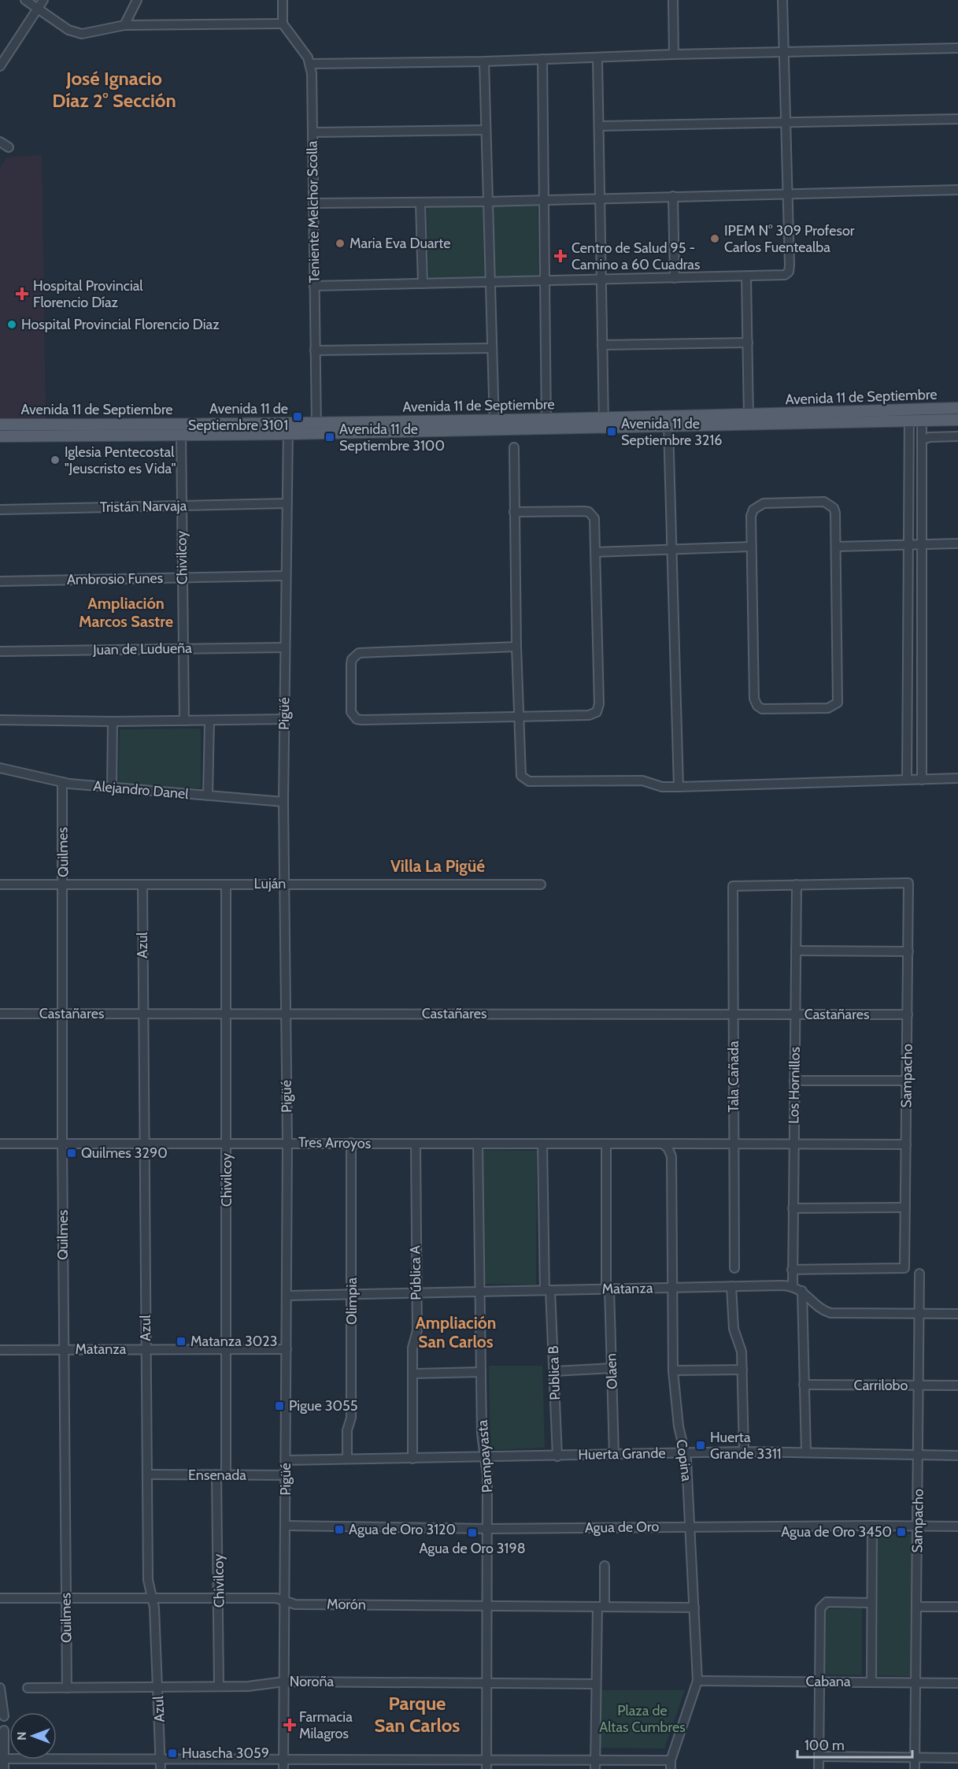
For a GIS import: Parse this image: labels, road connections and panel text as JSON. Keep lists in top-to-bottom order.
{
  "streets": {
    "main road": ["Avenida 11 de Septiembre"],
    "street": [
      "Teniente Melchor Scolla",
      "Tristán Narvaja",
      "Chivilcoy",
      "Ambrosio Funes",
      "Juan de Ludueña",
      "Pigüé",
      "Alejandro Danel",
      "Quilmes",
      "Luján",
      "Azul",
      "Castañares",
      "Sampacho",
      "Tala Cañada",
      "Los Hornillos",
      "Tres Arroyos",
      "Pública A",
      "Matanza",
      "Olimpia",
      "Olaen",
      "Publica B",
      "Carrilobo",
      "Huerta Grande",
      "Pampayasta",
      "Copina",
      "Ensenada",
      "Agua de Oro",
      "Morón",
      "Noroña",
      "Cabana"
    ]
  },
  "crossings": [
    ["Teniente Melchor Scolla", "Avenida 11 de Septiembre"],
    ["Avenida 11 de Septiembre", "Chivilcoy"],
    ["Avenida 11 de Septiembre", "Pigüé"],
    ["Tristán Narvaja", "Chivilcoy"],
    ["Tristán Narvaja", "Pigüé"],
    ["Chivilcoy", "Ambrosio Funes"],
    ["Chivilcoy", "Juan de Ludueña"],
    ["Chivilcoy", "Luján"],
    ["Chivilcoy", "Castañares"],
    ["Chivilcoy", "Tres Arroyos"],
    ["Chivilcoy", "Matanza"],
    ["Chivilcoy", "Ensenada"],
    ["Chivilcoy", "Morón"],
    ["Chivilcoy", "Noroña"],
    ["Ambrosio Funes", "Pigüé"],
    ["Juan de Ludueña", "Pigüé"],
    ["Pigüé", "Alejandro Danel"],
    ["Pigüé", "Luján"],
    ["Pigüé", "Castañares"],
    ["Pigüé", "Tres Arroyos"],
    ["Pigüé", "Matanza"],
    ["Pigüé", "Huerta Grande"],
    ["Pigüé", "Ensenada"],
    ["Pigüé", "Agua de Oro"],
    ["Pigüé", "Morón"],
    ["Pigüé", "Noroña"],
    ["Alejandro Danel", "Quilmes"],
    ["Quilmes", "Luján"],
    ["Quilmes", "Castañares"],
    ["Quilmes", "Tres Arroyos"],
    ["Quilmes", "Matanza"],
    ["Quilmes", "Morón"],
    ["Quilmes", "Noroña"],
    ["Luján", "Azul"],
    ["Azul", "Castañares"],
    ["Azul", "Tres Arroyos"],
    ["Azul", "Matanza"],
    ["Azul", "Ensenada"],
    ["Azul", "Morón"],
    ["Azul", "Noroña"],
    ["Castañares", "Sampacho"],
    ["Castañares", "Tala Cañada"],
    ["Castañares", "Los Hornillos"],
    ["Sampacho", "Tala Cañada"],
    ["Sampacho", "Los Hornillos"],
    ["Sampacho", "Tres Arroyos"],
    ["Sampacho", "Carrilobo"],
    ["Sampacho", "Huerta Grande"],
    ["Sampacho", "Agua de Oro"],
    ["Sampacho", "Cabana"],
    ["Tala Cañada", "Los Hornillos"],
    ["Tala Cañada", "Tres Arroyos"],
    ["Los Hornillos", "Tres Arroyos"],
    ["Los Hornillos", "Matanza"],
    ["Tres Arroyos", "Pública A"],
    ["Tres Arroyos", "Olimpia"],
    ["Tres Arroyos", "Olaen"],
    ["Tres Arroyos", "Publica B"],
    ["Tres Arroyos", "Pampayasta"],
    ["Tres Arroyos", "Copina"],
    ["Pública A", "Matanza"],
    ["Pública A", "Huerta Grande"],
    ["Matanza", "Olimpia"],
    ["Matanza", "Olaen"],
    ["Matanza", "Publica B"],
    ["Matanza", "Pampayasta"],
    ["Matanza", "Copina"],
    ["Olimpia", "Huerta Grande"],
    ["Olaen", "Huerta Grande"],
    ["Publica B", "Huerta Grande"],
    ["Huerta Grande", "Pampayasta"],
    ["Huerta Grande", "Copina"],
    ["Pampayasta", "Agua de Oro"],
    ["Pampayasta", "Morón"],
    ["Pampayasta", "Noroña"],
    ["Copina", "Agua de Oro"],
    ["Copina", "Morón"],
    ["Copina", "Cabana"]
  ],
  "districts": [
    "José Ignacio Díaz 2° Sección",
    "Ampliación Marcos Sastre",
    "Villa La Pigüé",
    "Ampliación San Carlos",
    "Parque San Carlos"
  ],
  "parks": ["Plaza de Altas Cumbres"],
  "places": {
    "other": [
      "IPEM N° 309 Profesor Carlos Fuentealba",
      "Maria Eva Duarte",
      "Hospital Provincial Florencio Diaz",
      "Iglesia Pentecostal \"Jeuscristo es Vida\""
    ],
    "health": ["Centro de Salud 95 - Camino a 60 Cuadras", "Hospital Provincial Florencio Díaz", "Farmacia Milagros"],
    "transit": [
      "Avenida 11 de Septiembre 3101",
      "Avenida 11 de Septiembre 3216",
      "Avenida 11 de Septiembre 3100",
      "Quilmes 3290",
      "Matanza 3023",
      "Pigue 3055",
      "Huerta Grande 3311",
      "Agua de Oro 3120",
      "Agua de Oro 3450",
      "Agua de Oro 3198",
      "Huascha 3059"
    ]
  },
  "scale_bar": "100 m",
  "north": "left"
}
